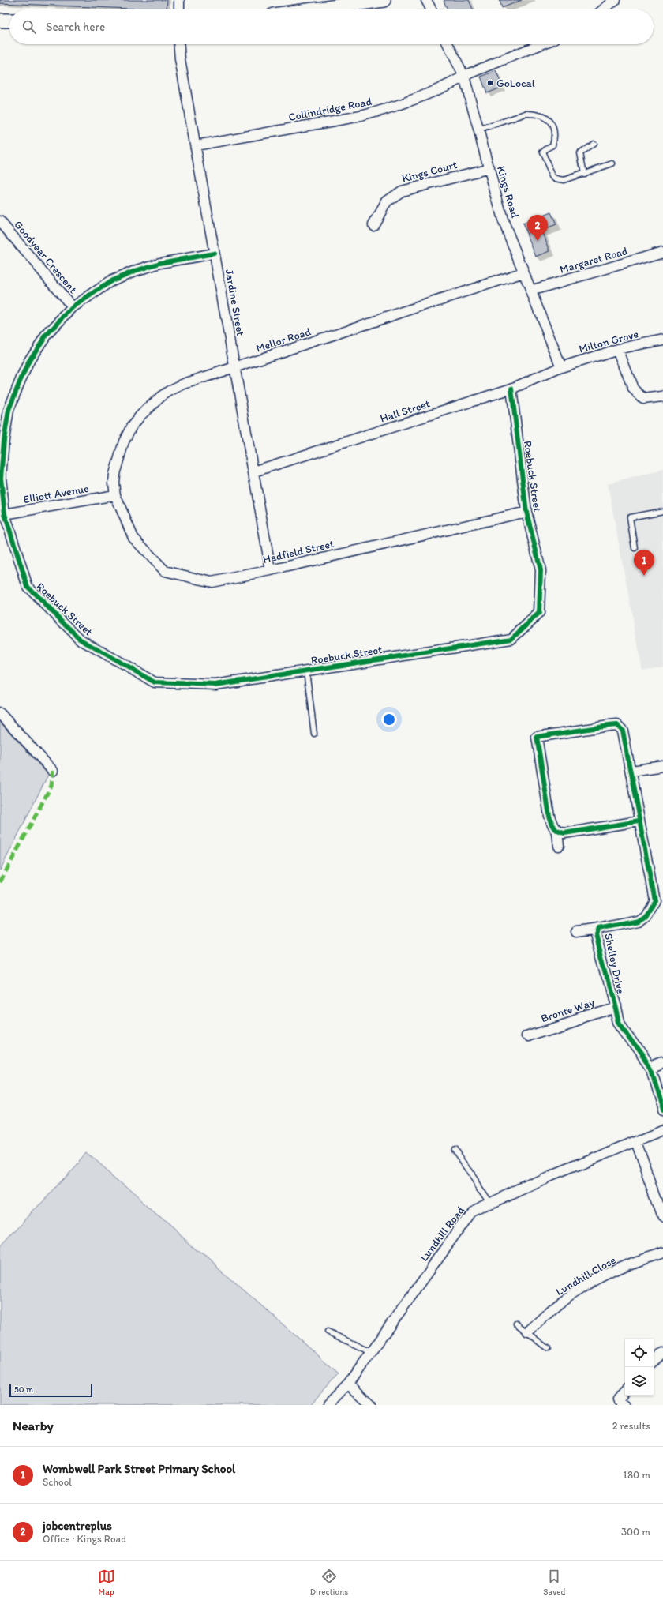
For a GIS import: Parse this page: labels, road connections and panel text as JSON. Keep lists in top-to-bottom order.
{
  "streets": {
    "street": [
      "Collindridge Road",
      "Kings Court",
      "Kings Road",
      "Goodyear Crescent",
      "Margaret Road",
      "Jardine Street",
      "Mellor Road",
      "Milton Grove",
      "Hall Street",
      "Roebuck Street",
      "Elliott Avenue",
      "Hadfield Street",
      "Shelley Drive",
      "Bronte Way",
      "Lundhill Road",
      "Lundhill Close"
    ]
  },
  "crossings": [
    ["Collindridge Road", "Kings Road"],
    ["Collindridge Road", "Jardine Street"],
    ["Kings Court", "Kings Road"],
    ["Kings Road", "Margaret Road"],
    ["Kings Road", "Mellor Road"],
    ["Kings Road", "Milton Grove"],
    ["Kings Road", "Hall Street"],
    ["Goodyear Crescent", "Roebuck Street"],
    ["Jardine Street", "Mellor Road"],
    ["Jardine Street", "Hall Street"],
    ["Jardine Street", "Roebuck Street"],
    ["Jardine Street", "Hadfield Street"],
    ["Mellor Road", "Elliott Avenue"],
    ["Mellor Road", "Hadfield Street"],
    ["Milton Grove", "Hall Street"],
    ["Hall Street", "Roebuck Street"],
    ["Roebuck Street", "Elliott Avenue"],
    ["Roebuck Street", "Hadfield Street"],
    ["Elliott Avenue", "Hadfield Street"],
    ["Shelley Drive", "Bronte Way"]
  ],
  "places": ["GoLocal"],
  "scale_bar": "50 m",
  "page": {
    "search": "Search here",
    "pins": ["2", "1"],
    "scale": "50 m",
    "heading": ["Nearby", "2 results"],
    "list": [
      {
        "mark": "1",
        "name": "Wombwell Park Street Primary School",
        "note": "School",
        "value": "180 m"
      },
      {
        "mark": "2",
        "name": "jobcentreplus",
        "note": "Office · Kings Road",
        "value": "300 m"
      }
    ],
    "nav": ["Map", "Directions", "Saved"]
  }
}
